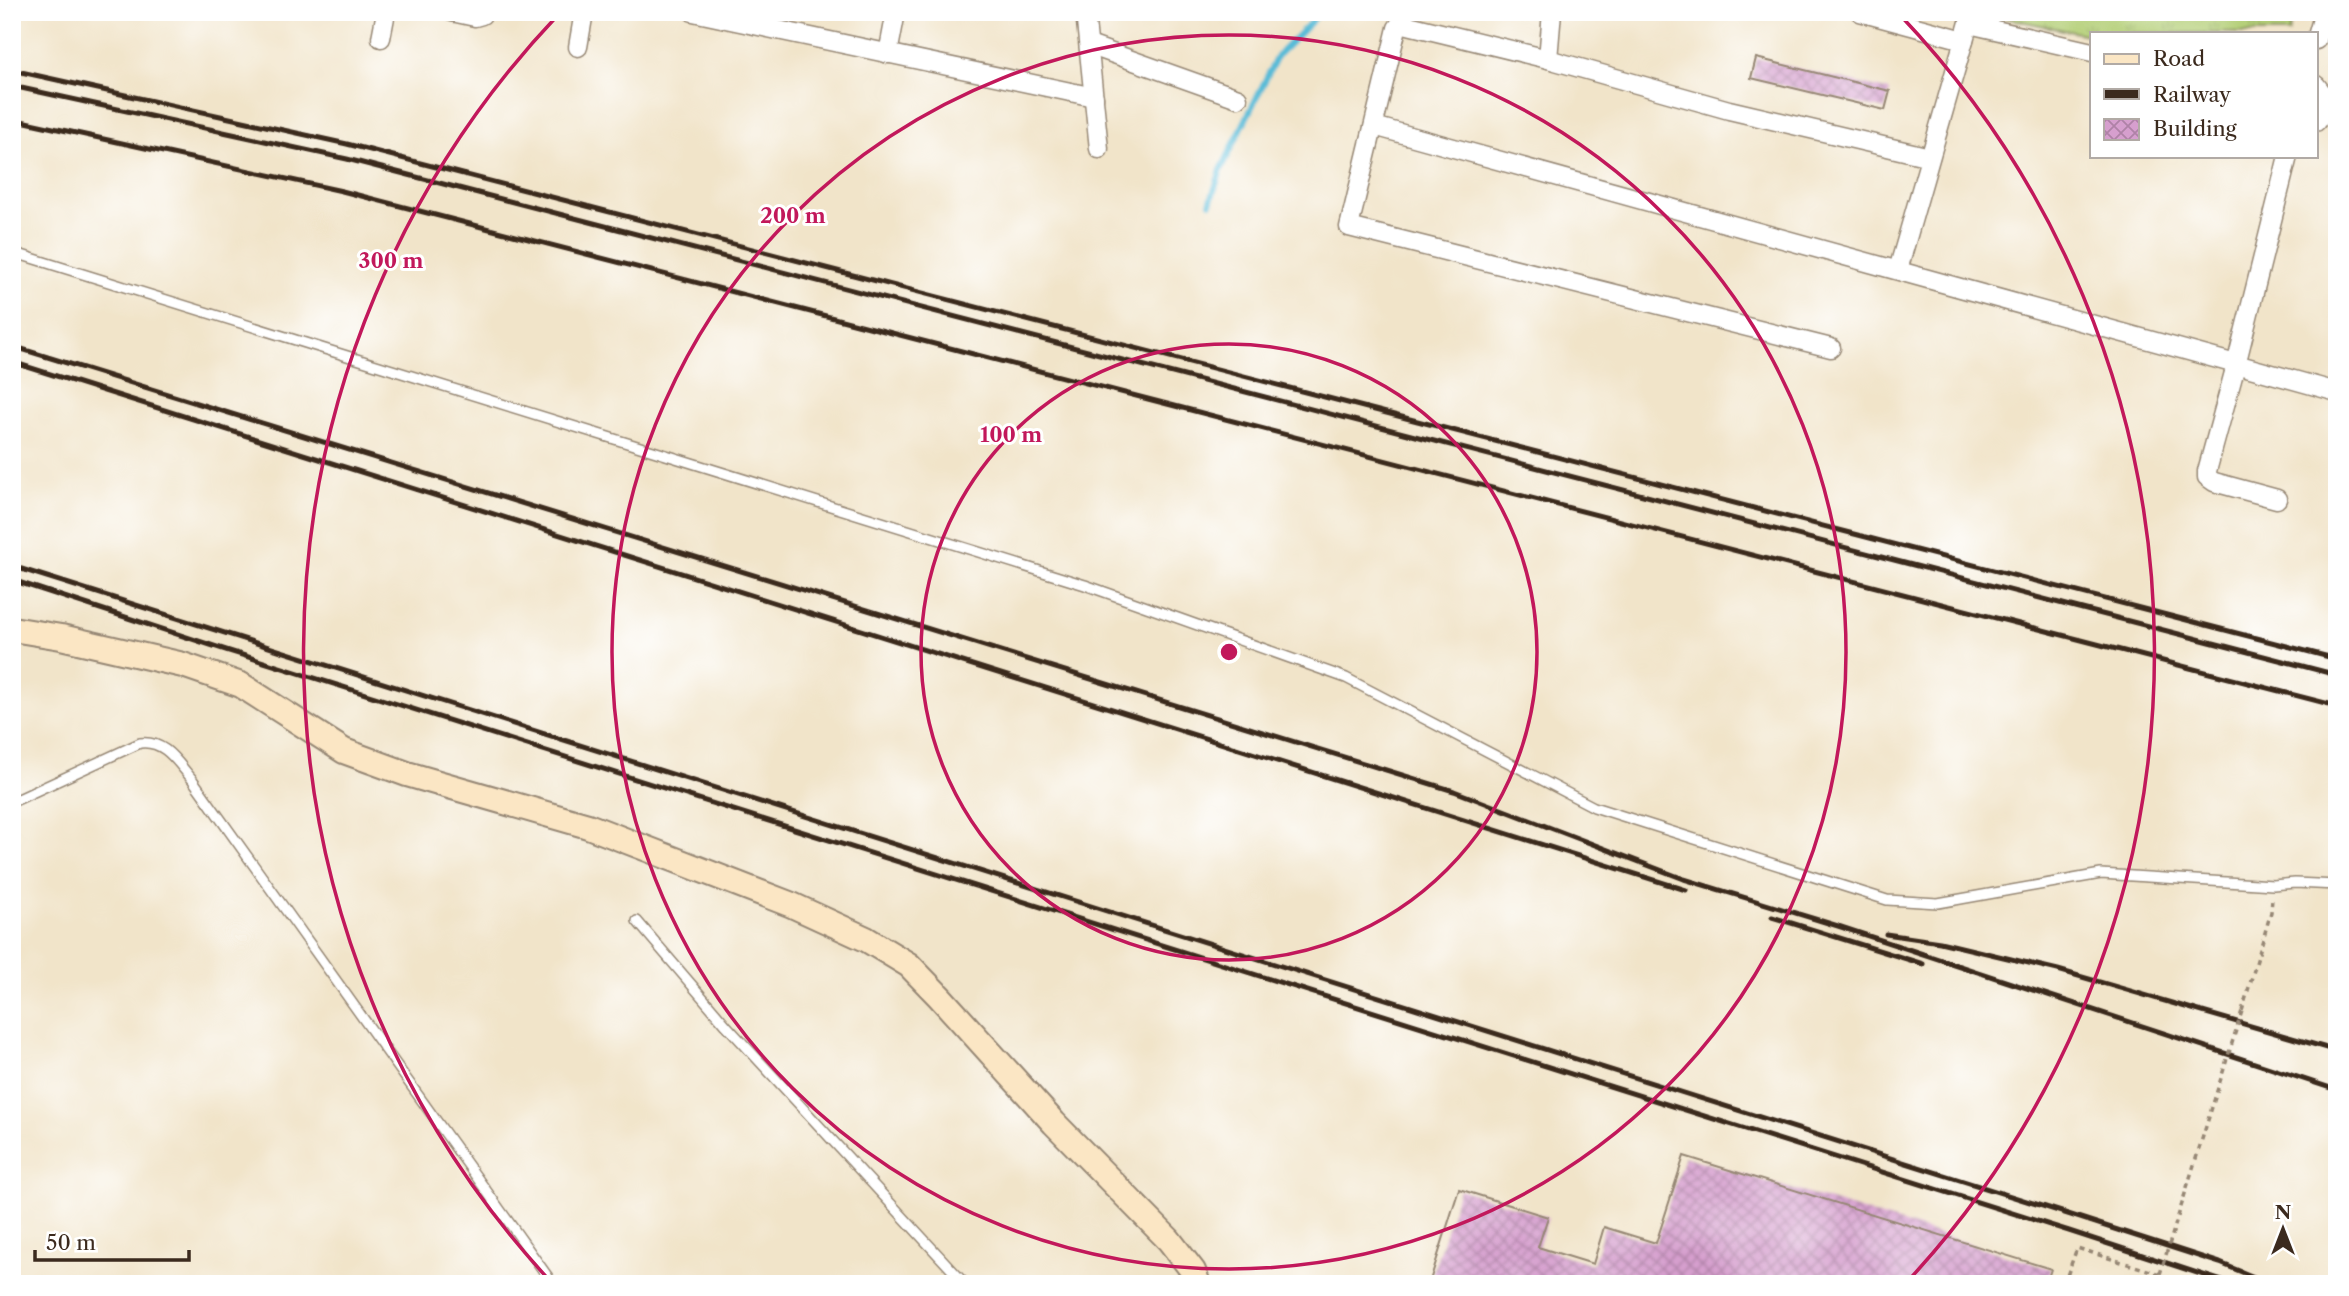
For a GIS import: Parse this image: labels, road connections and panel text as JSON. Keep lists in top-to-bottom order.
{
  "legend": ["Road", "Railway", "Building"],
  "scale_bar": "50 m",
  "north": "top",
  "rings": ["200 m", "300 m", "100 m"]
}
